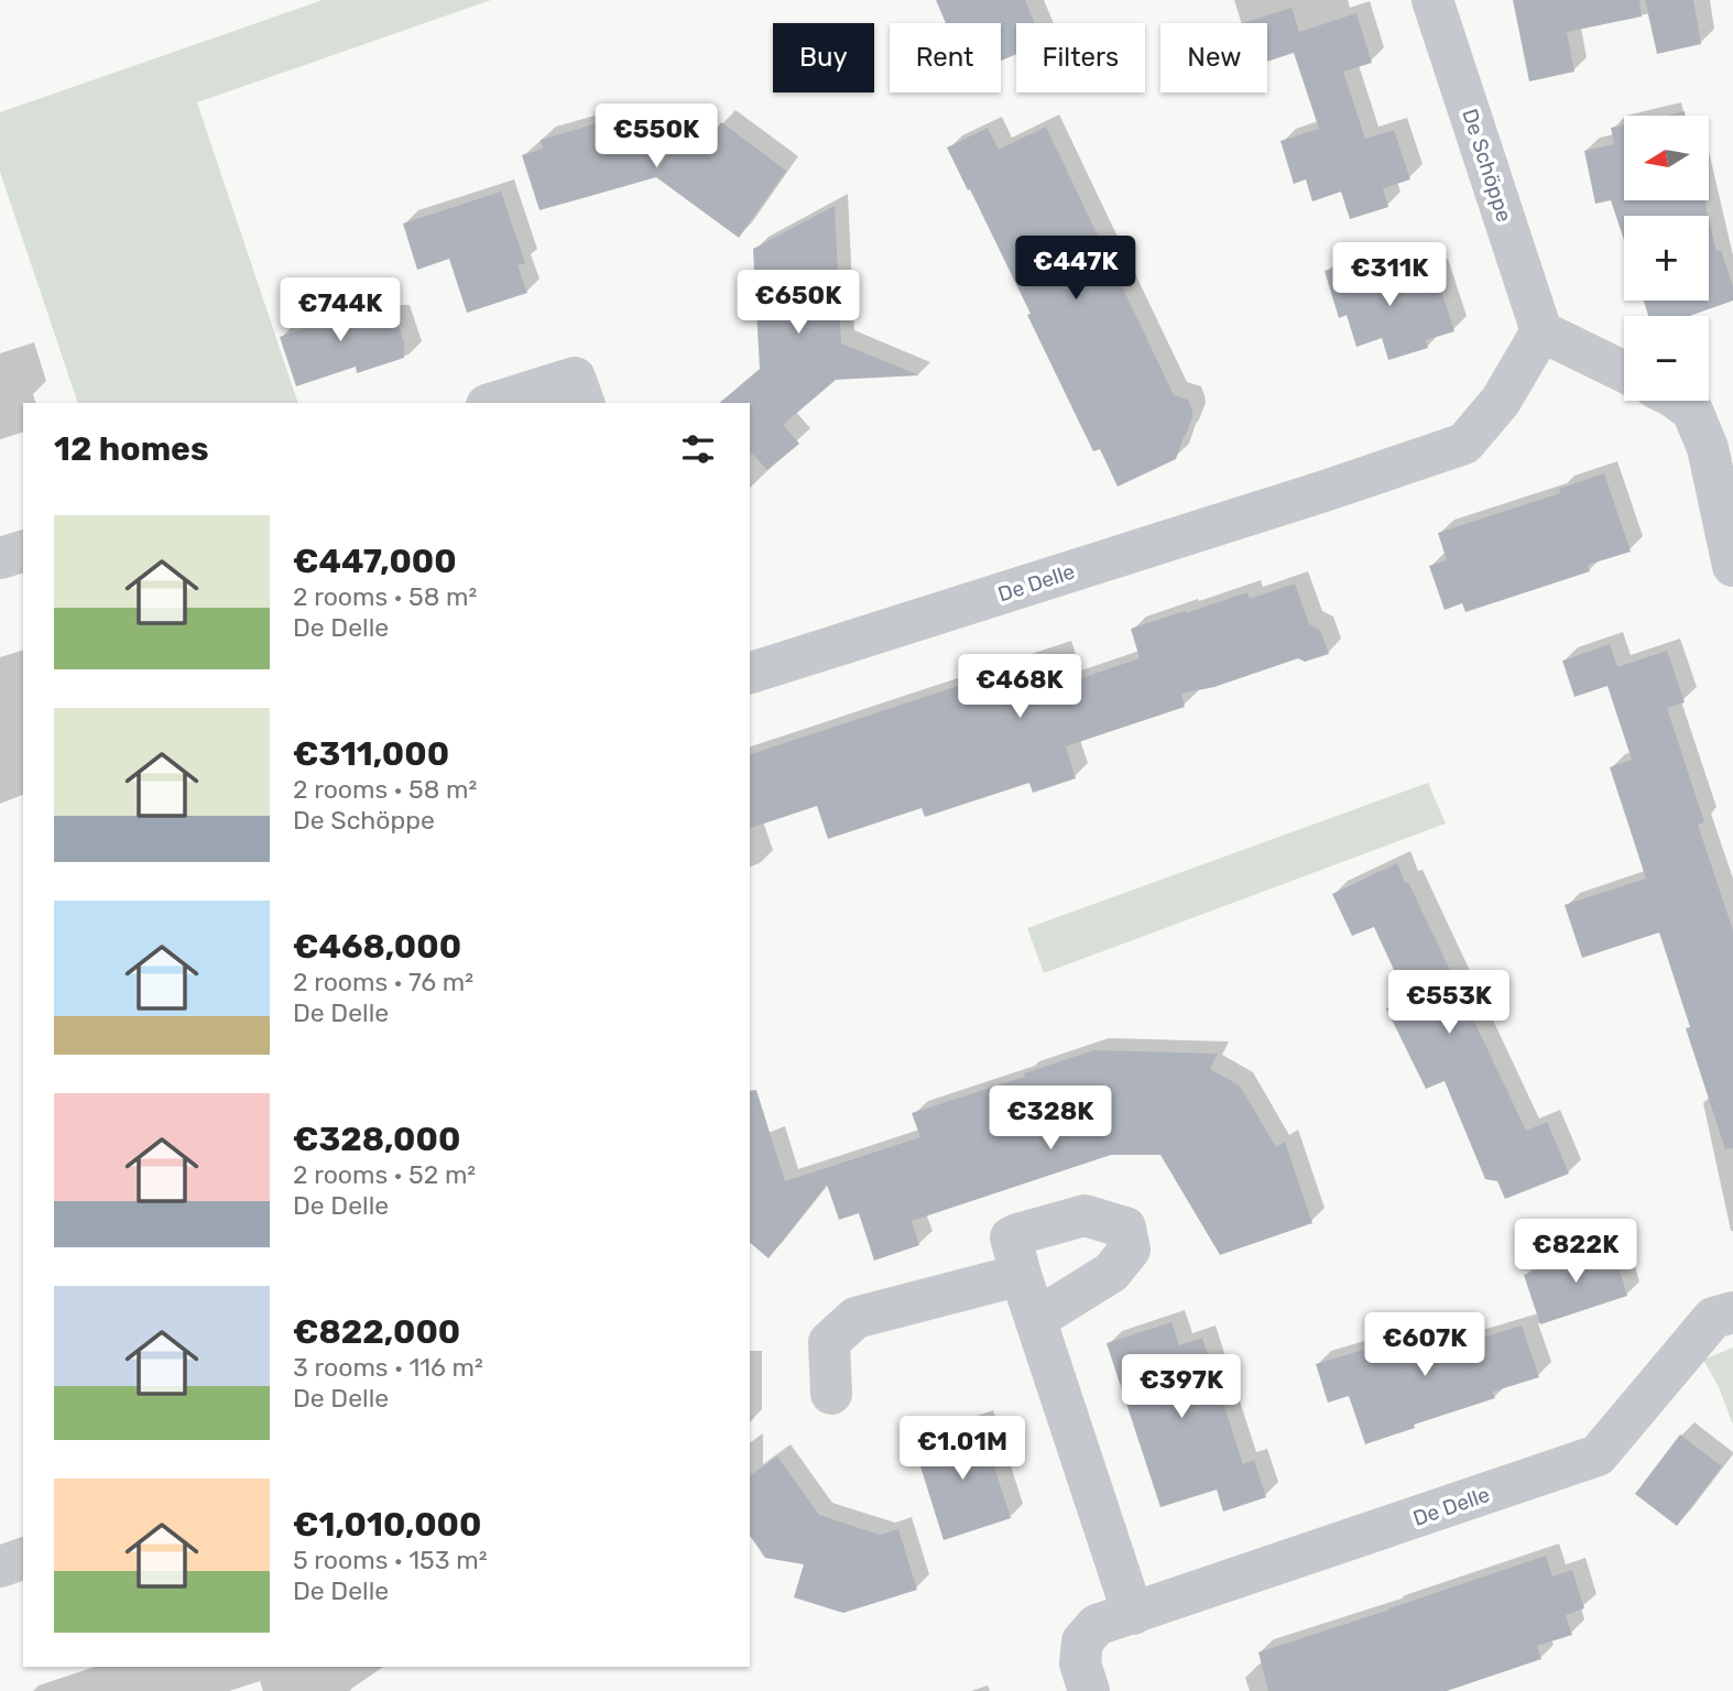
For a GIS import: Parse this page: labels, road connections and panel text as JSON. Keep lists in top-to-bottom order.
{
  "streets": {
    "street": ["De Schöppe", "De Delle"]
  },
  "crossings": [
    ["De Schöppe", "De Delle"]
  ],
  "north": "left",
  "page": {
    "chip": [
      "Buy",
      "Rent",
      "Filters",
      "New"
    ],
    "price": [
      "€550K",
      "€447K",
      "€311K",
      "€650K",
      "€744K",
      "€468K",
      "€553K",
      "€328K",
      "€822K",
      "€607K",
      "€397K",
      "€1.01M"
    ],
    "map_buttons": ["+", "−"],
    "heading": "12 homes",
    "list": [
      {
        "name": "€447,000",
        "note": "2 rooms · 58 m² · De Delle"
      },
      {
        "name": "€311,000",
        "note": "2 rooms · 58 m² · De Schöppe"
      },
      {
        "name": "€468,000",
        "note": "2 rooms · 76 m² · De Delle"
      },
      {
        "name": "€328,000",
        "note": "2 rooms · 52 m² · De Delle"
      },
      {
        "name": "€822,000",
        "note": "3 rooms · 116 m² · De Delle"
      },
      {
        "name": "€1,010,000",
        "note": "5 rooms · 153 m² · De Delle"
      }
    ]
  }
}
